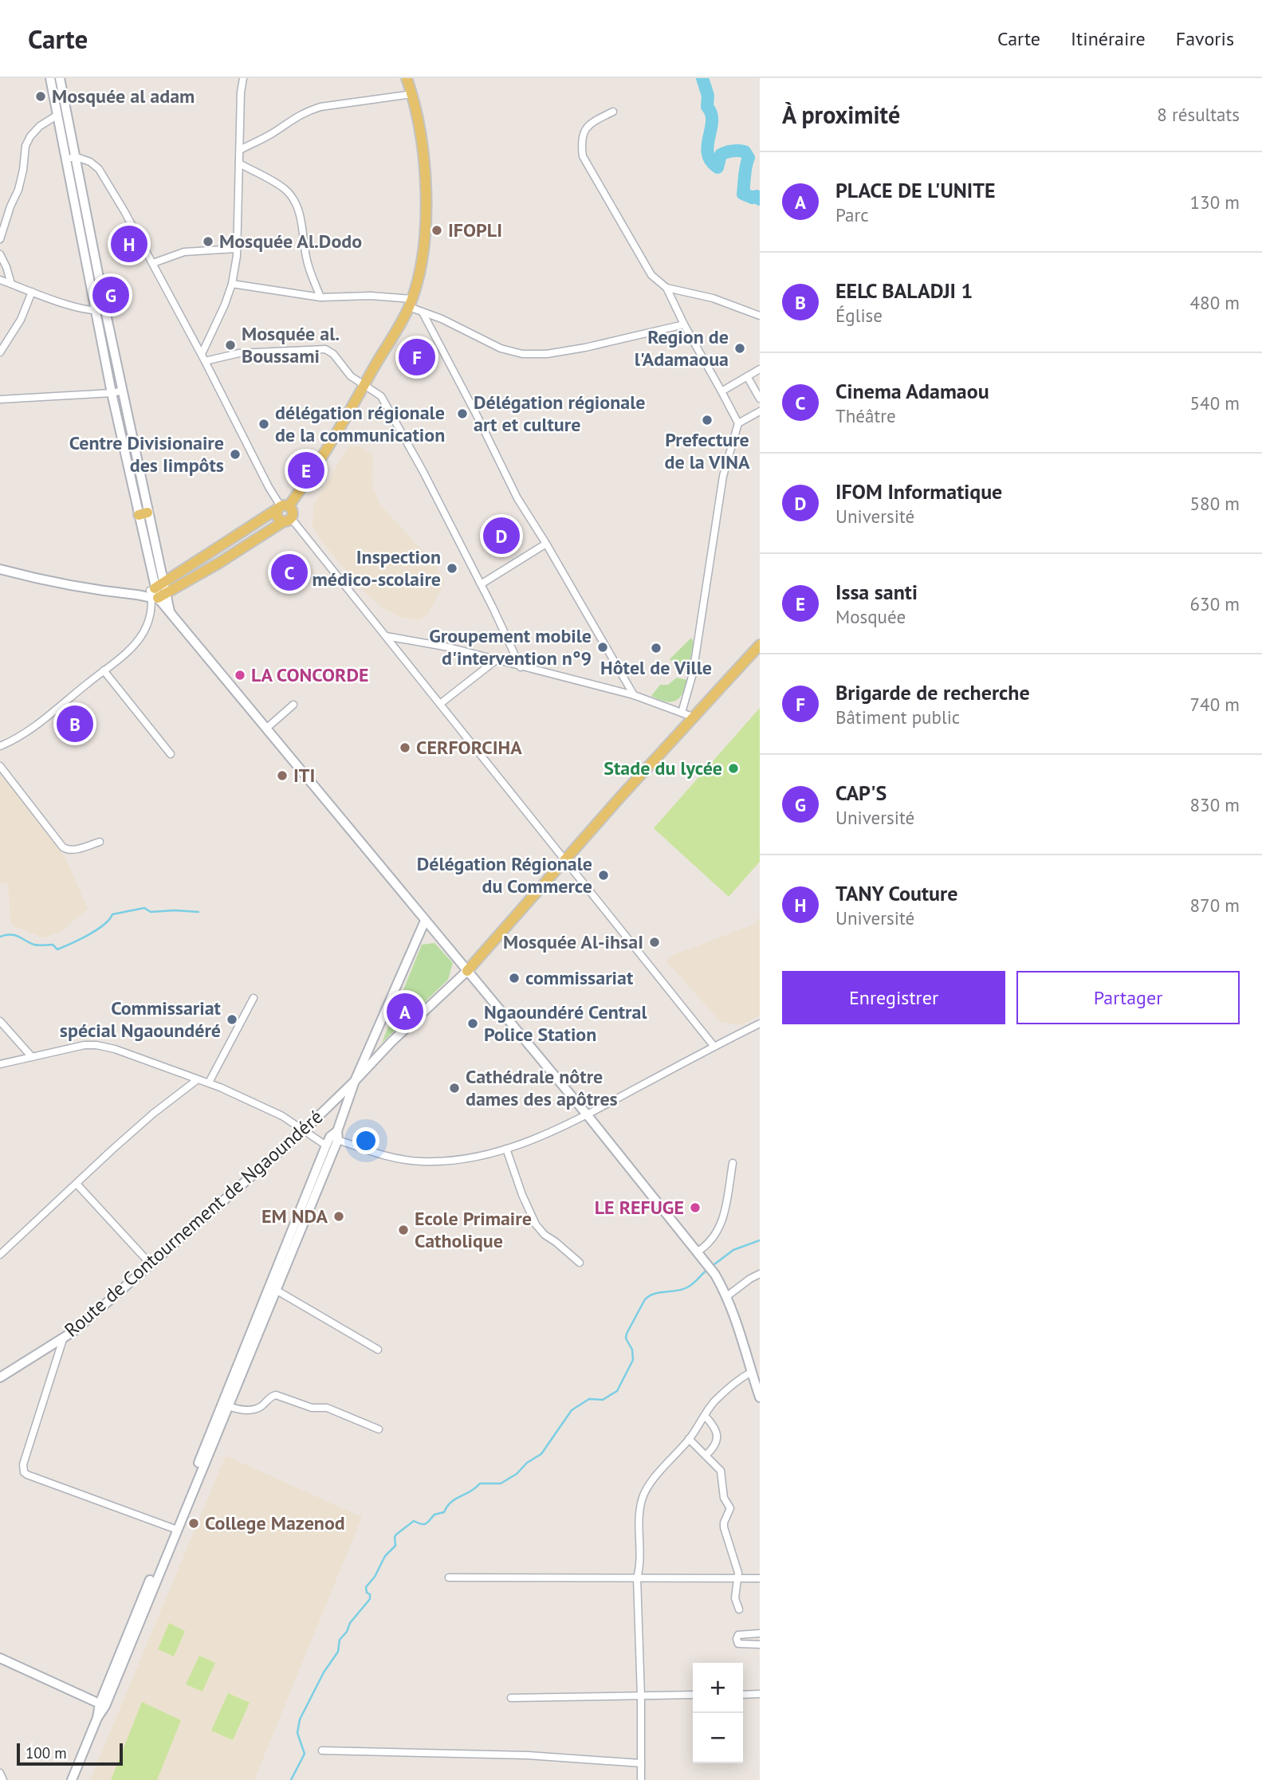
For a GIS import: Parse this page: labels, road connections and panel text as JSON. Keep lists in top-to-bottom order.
{
  "streets": {
    "main road": ["Route de Contournement de Ngaoundéré"]
  },
  "places": [
    "Mosquée al adam",
    "IFOPLI",
    "Mosquée Al.Dodo",
    "Mosquée al. Boussami",
    "Region de l'Adamaoua",
    "Délégation régionale art et culture",
    "Prefecture de la VINA",
    "délégation régionale de la communication",
    "Centre Divisionaire des Iimpôts",
    "Inspection médico-scolaire",
    "Groupement mobile d'intervention n°9",
    "Hôtel de Ville",
    "LA CONCORDE",
    "CERFORCIHA",
    "Stade du lycée",
    "ITI",
    "Délégation Régionale du Commerce",
    "Mosquée Al-ihsaI",
    "commissariat",
    "Commissariat spécial Ngaoundéré",
    "Ngaoundéré Central Police Station",
    "Cathédrale nôtre dames des apôtres",
    "LE REFUGE",
    "EM NDA",
    "Ecole Primaire Catholique",
    "College Mazenod"
  ],
  "scale_bar": "100 m",
  "page": {
    "header": "Carte",
    "nav": ["Carte", "Itinéraire", "Favoris"],
    "heading": ["À proximité", "8 résultats"],
    "list": [
      {
        "mark": "A",
        "name": "PLACE DE L'UNITE",
        "note": "Parc",
        "value": "130 m"
      },
      {
        "mark": "B",
        "name": "EELC BALADJI 1",
        "note": "Église",
        "value": "480 m"
      },
      {
        "mark": "C",
        "name": "Cinema Adamaou",
        "note": "Théâtre",
        "value": "540 m"
      },
      {
        "mark": "D",
        "name": "IFOM Informatique",
        "note": "Université",
        "value": "580 m"
      },
      {
        "mark": "E",
        "name": "Issa santi",
        "note": "Mosquée",
        "value": "630 m"
      },
      {
        "mark": "F",
        "name": "Brigarde de recherche",
        "note": "Bâtiment public",
        "value": "740 m"
      },
      {
        "mark": "G",
        "name": "CAP'S",
        "note": "Université",
        "value": "830 m"
      },
      {
        "mark": "H",
        "name": "TANY Couture",
        "note": "Université",
        "value": "870 m"
      }
    ],
    "pins": [
      "H",
      "G",
      "F",
      "E",
      "D",
      "C",
      "B",
      "A"
    ],
    "buttons": ["Enregistrer", "Partager"],
    "map_buttons": ["+", "−"],
    "scale": "100 m"
  }
}
